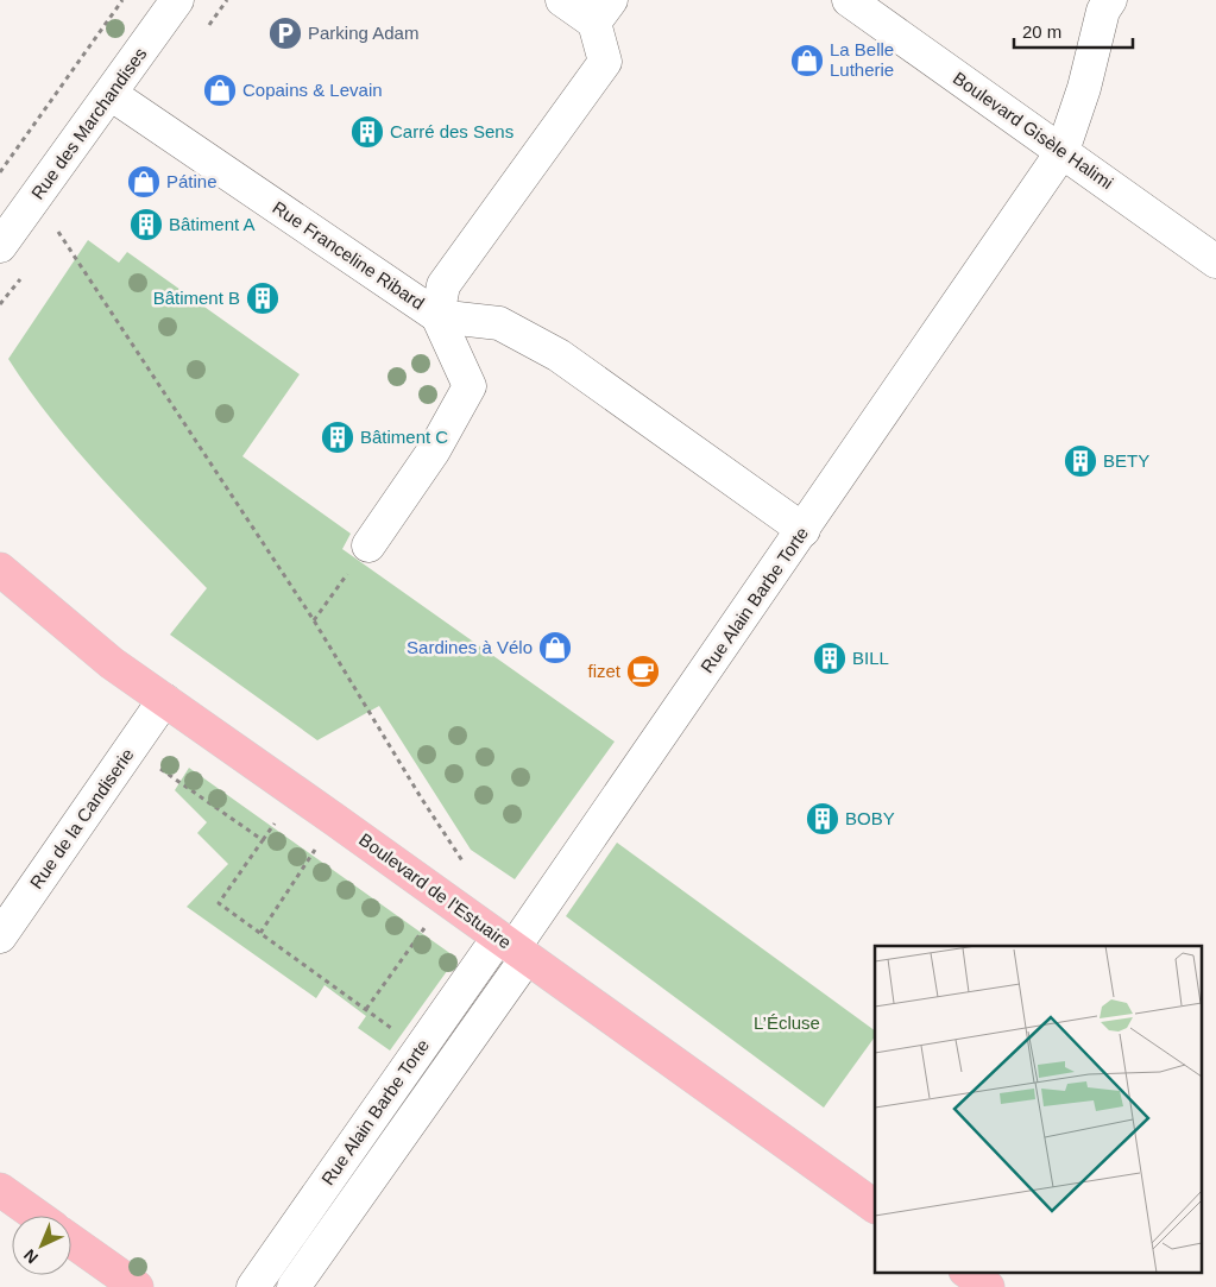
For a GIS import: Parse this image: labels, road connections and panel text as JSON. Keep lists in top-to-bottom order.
{
  "streets": {
    "main road": ["Boulevard de l'Estuaire"],
    "street": [
      "Rue des Marchandises",
      "Boulevard Gisèle Halimi",
      "Rue Franceline Ribard",
      "Rue Alain Barbe Torte",
      "Rue de la Candiserie"
    ]
  },
  "crossings": [
    ["Rue des Marchandises", "Rue Franceline Ribard"],
    ["Boulevard Gisèle Halimi", "Rue Alain Barbe Torte"],
    ["Rue Franceline Ribard", "Rue Alain Barbe Torte"],
    ["Rue Alain Barbe Torte", "Boulevard de l'Estuaire"],
    ["Rue de la Candiserie", "Boulevard de l'Estuaire"]
  ],
  "parks": ["L’Écluse"],
  "places": {
    "parking": ["Parking Adam"],
    "shop": [
      "La Belle Lutherie",
      "Copains & Levain",
      "Pátine",
      "Sardines à Vélo"
    ],
    "building": [
      "Carré des Sens",
      "Bâtiment A",
      "Bâtiment B",
      "Bâtiment C",
      "BETY",
      "BILL",
      "BOBY"
    ],
    "cafe": ["fizet"]
  },
  "scale_bar": "20 m",
  "north": "bottom left"
}
